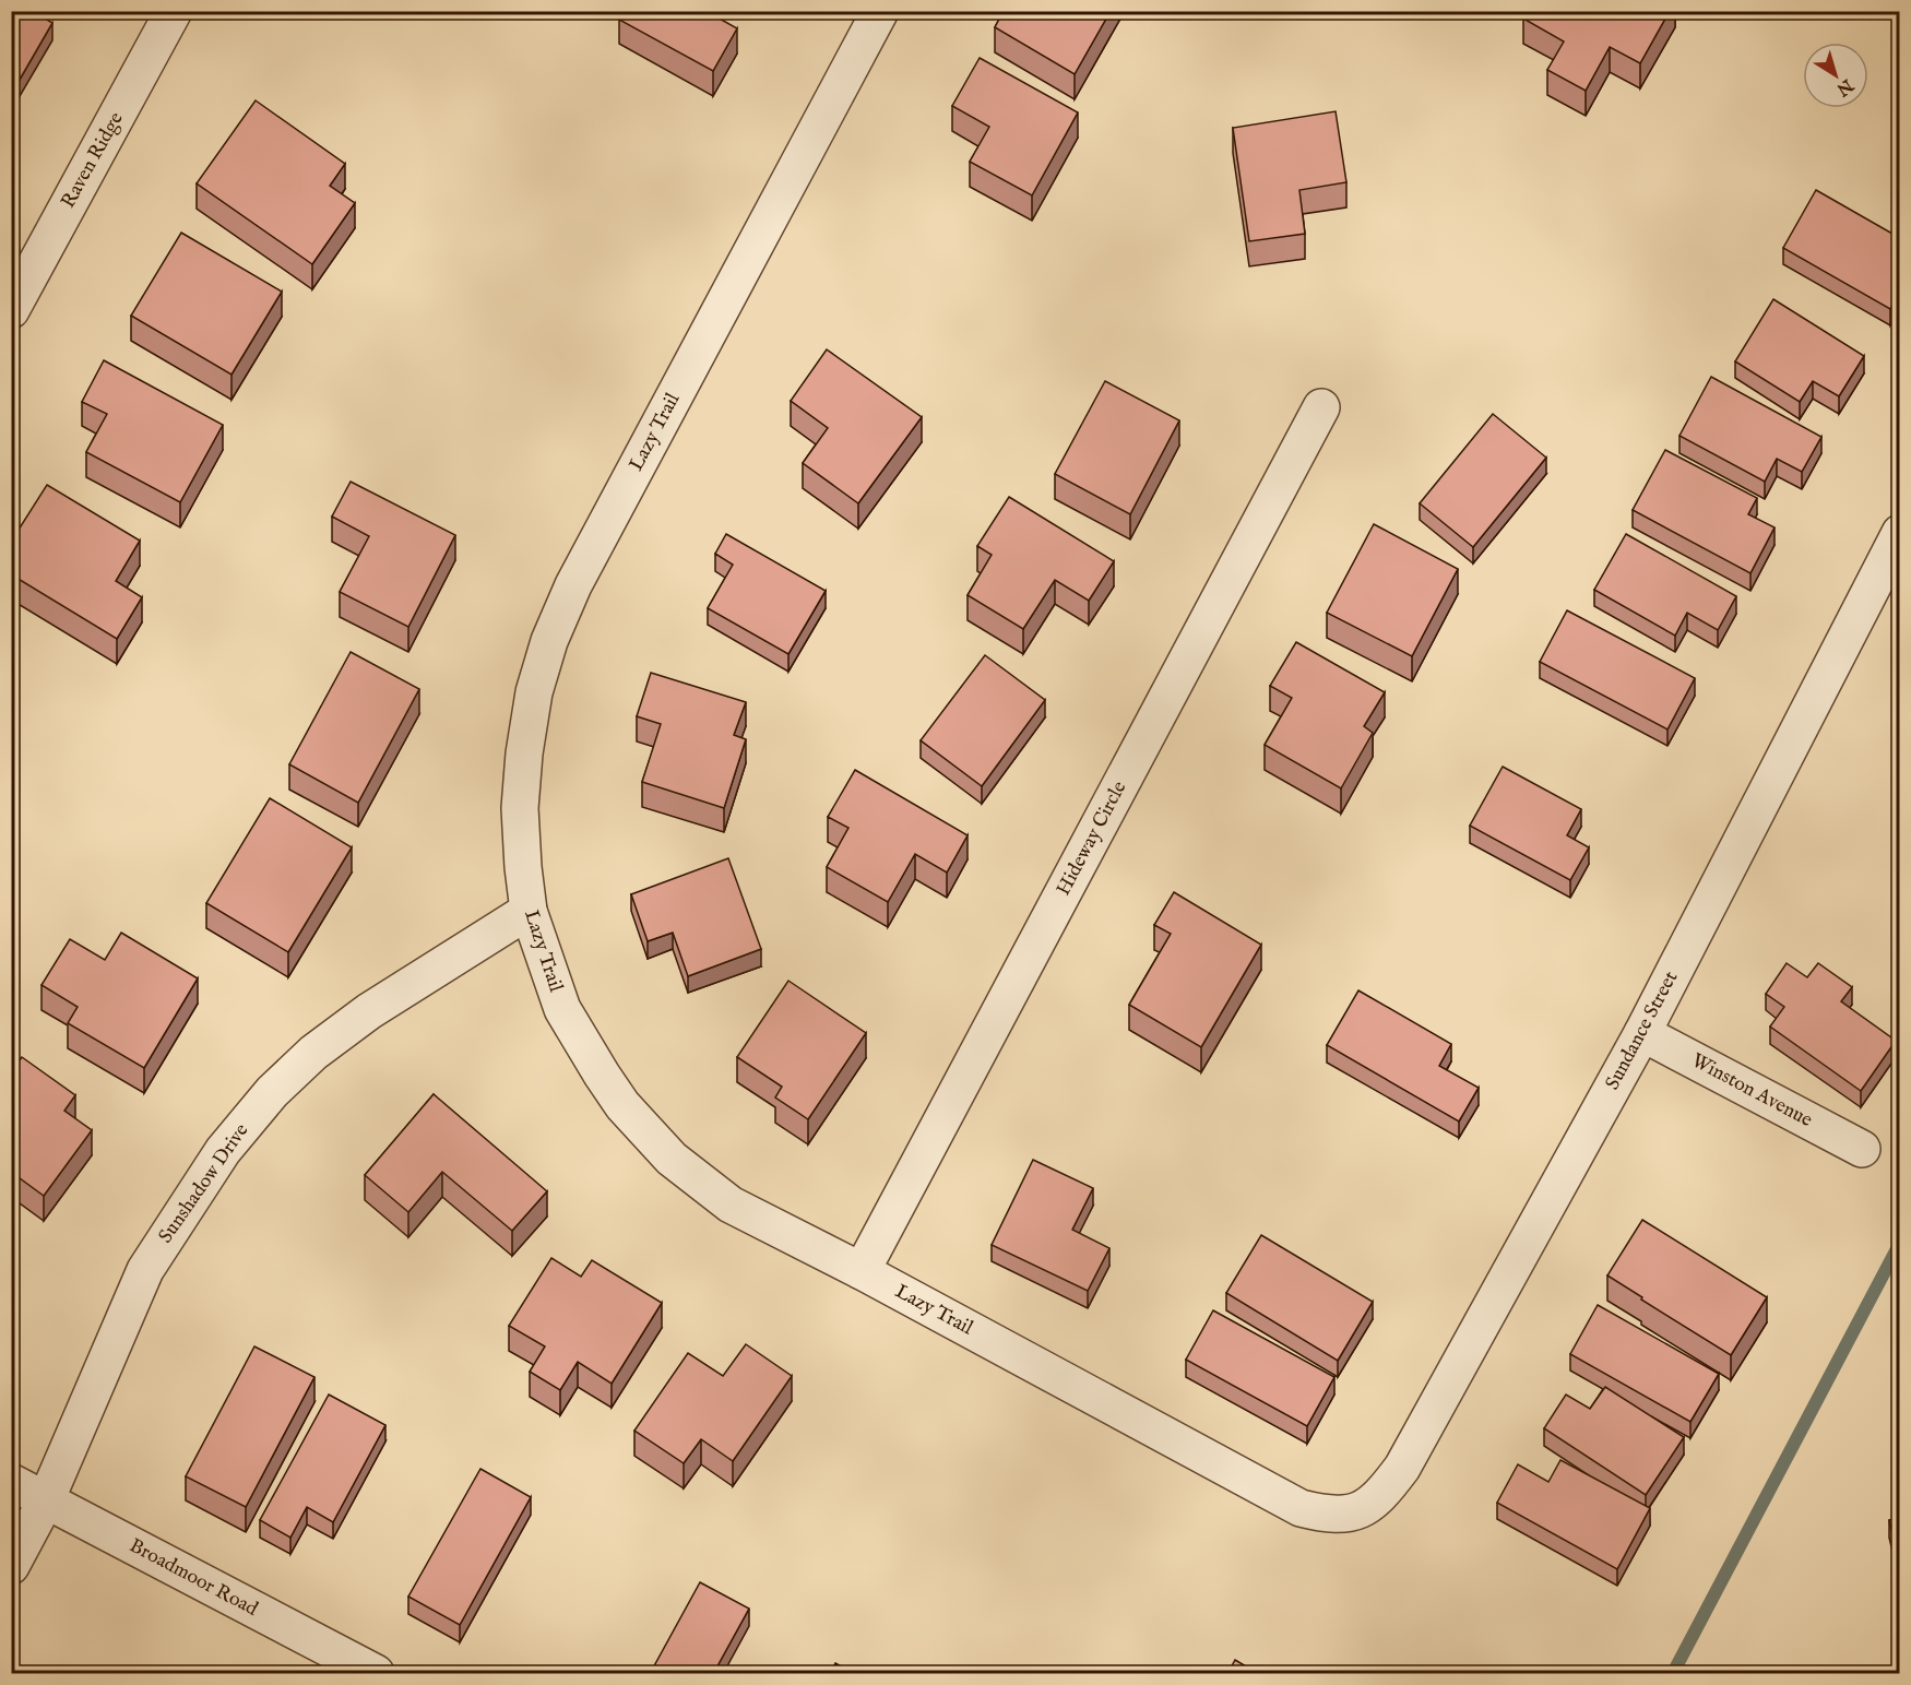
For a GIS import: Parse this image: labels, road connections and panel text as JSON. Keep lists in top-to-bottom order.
{
  "streets": {
    "street": [
      "Raven Ridge",
      "Lazy Trail",
      "Hideway Circle",
      "Sundance Street",
      "Winston Avenue",
      "Sunshadow Drive",
      "Broadmoor Road"
    ]
  },
  "crossings": [
    ["Lazy Trail", "Hideway Circle"],
    ["Lazy Trail", "Sundance Street"],
    ["Lazy Trail", "Sunshadow Drive"],
    ["Sundance Street", "Winston Avenue"],
    ["Sunshadow Drive", "Broadmoor Road"]
  ],
  "north": "bottom right"
}
